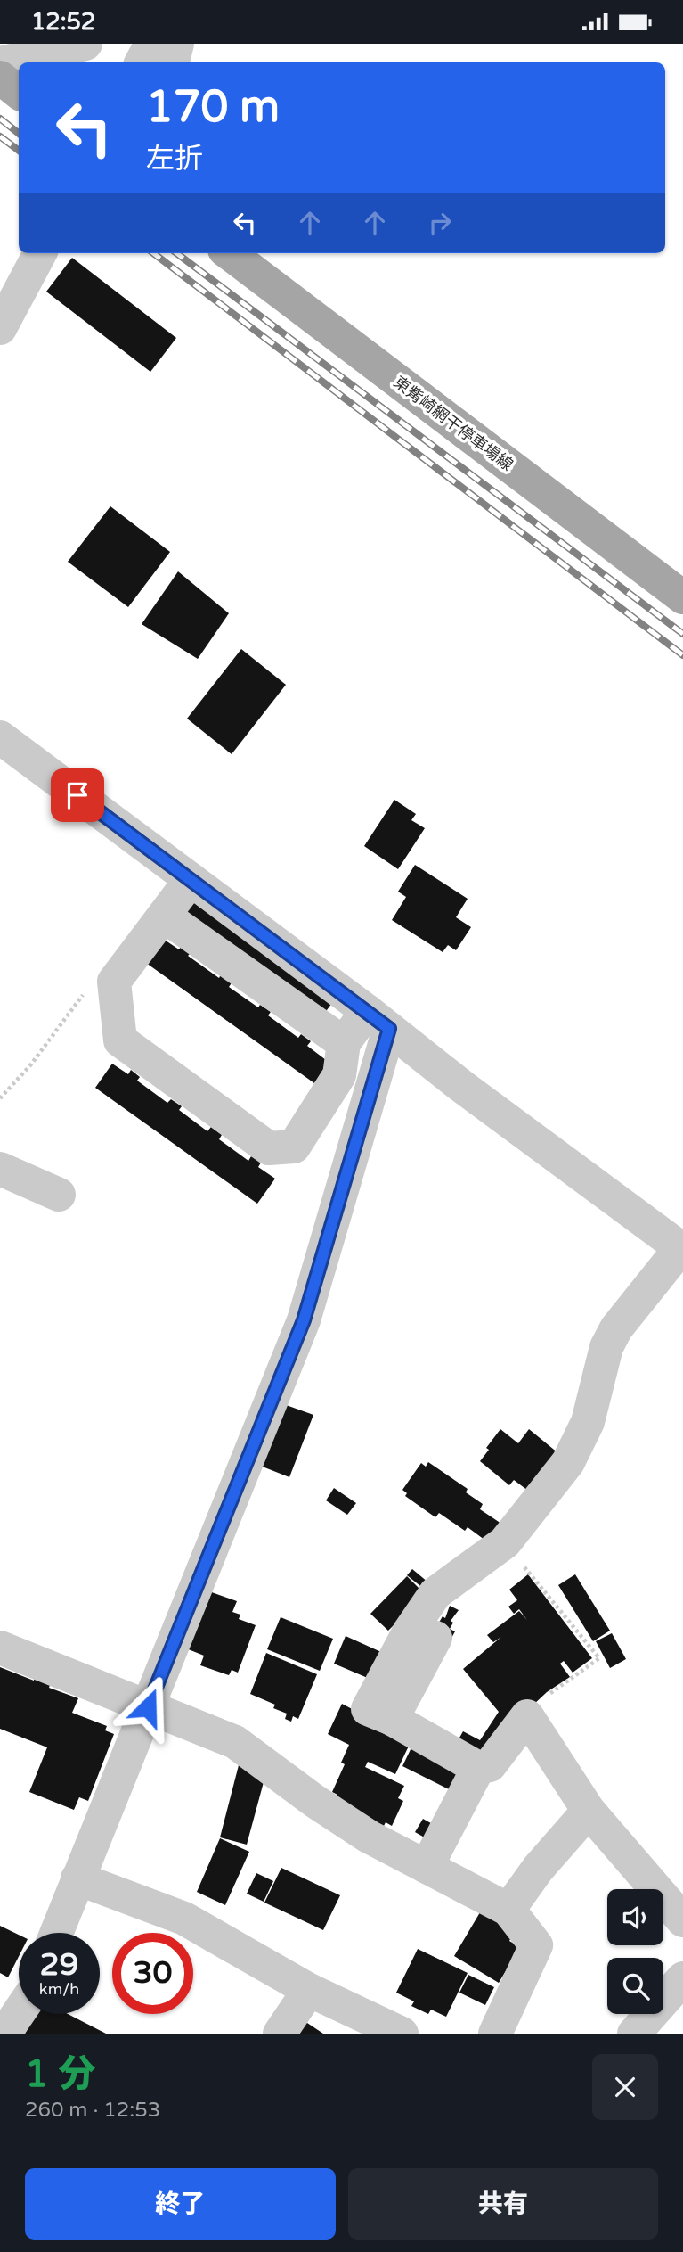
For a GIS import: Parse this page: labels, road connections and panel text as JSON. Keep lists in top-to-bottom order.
{
  "streets": {
    "main road": ["東觜崎網干停車場線"]
  },
  "page": {
    "status": "12:52",
    "turn": ["170 m", "左折"],
    "speed": "29 km/h",
    "limit": "30",
    "heading": ["1 分", "260 m · 12:53"],
    "buttons": ["終了", "共有"]
  }
}
